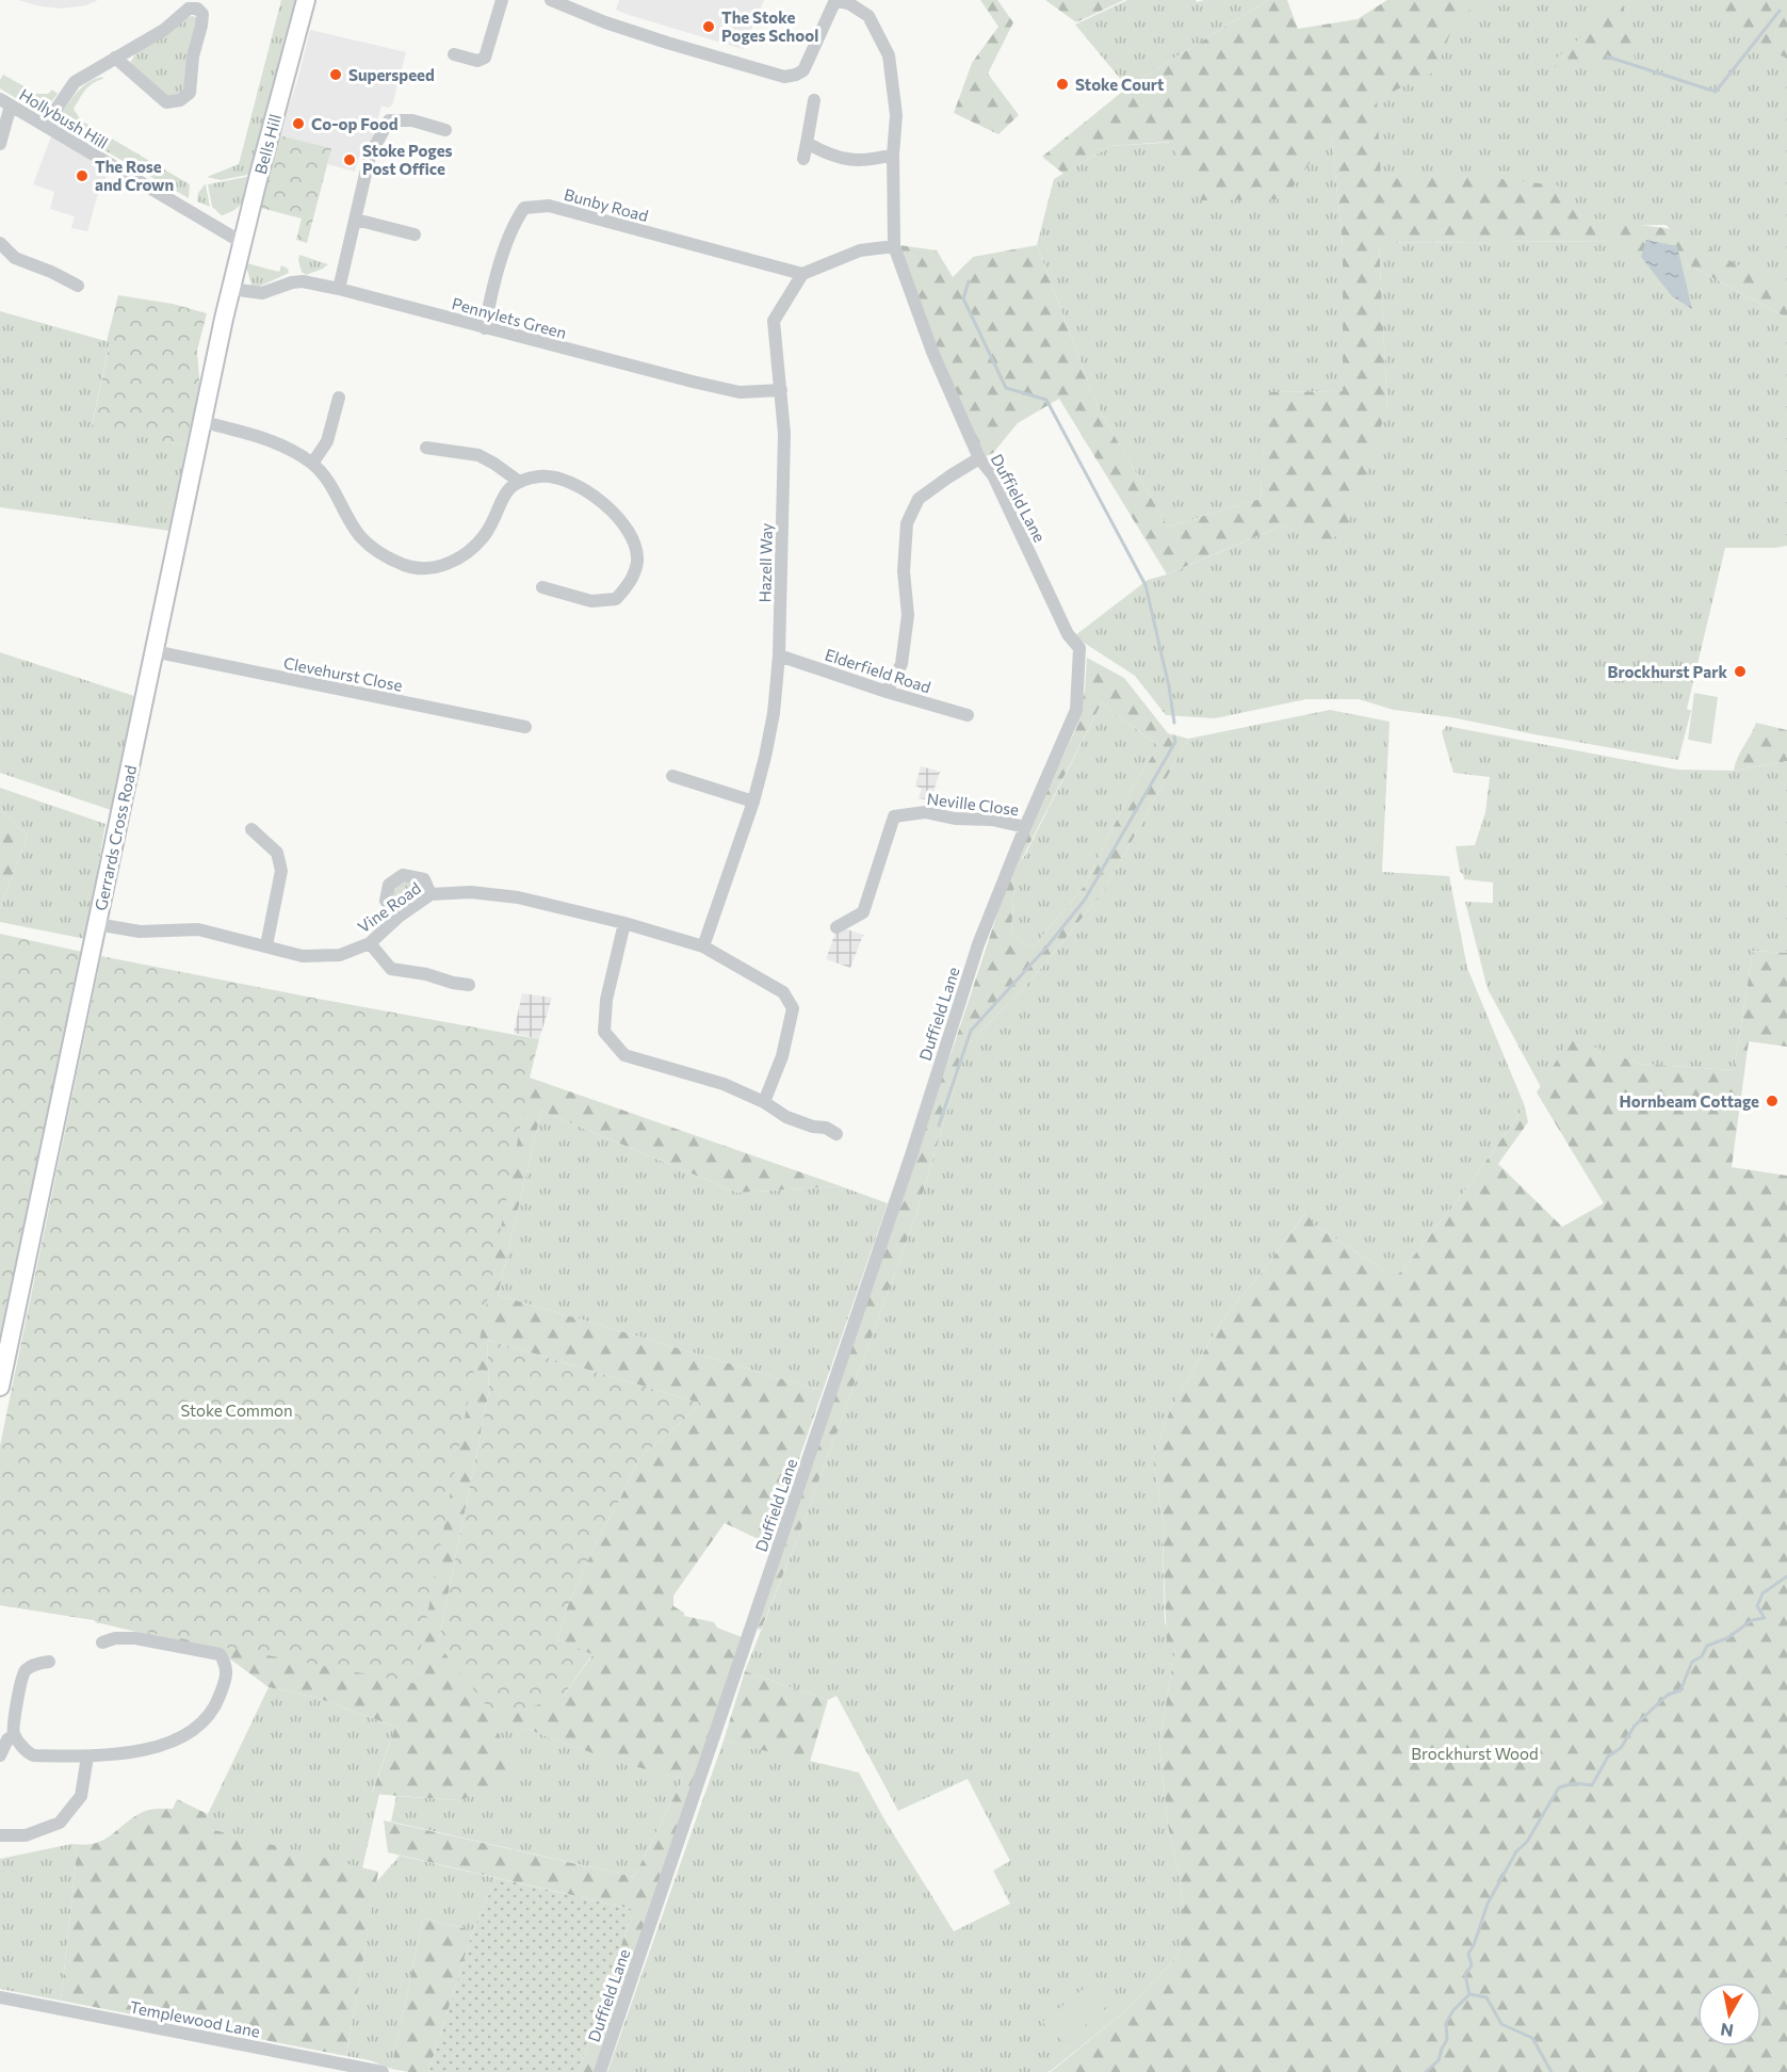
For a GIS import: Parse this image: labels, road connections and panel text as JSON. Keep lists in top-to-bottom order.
{
  "streets": {
    "main road": ["Bells Hill", "Gerrards Cross Road"],
    "street": [
      "Hollybush Hill",
      "Bunby Road",
      "Pennylets Green",
      "Duffield Lane",
      "Hazell Way",
      "Elderfield Road",
      "Clevehurst Close",
      "Neville Close",
      "Vine Road",
      "Templewood Lane"
    ]
  },
  "crossings": [
    ["Hollybush Hill", "Bells Hill"],
    ["Bells Hill", "Pennylets Green"],
    ["Bells Hill", "Gerrards Cross Road"],
    ["Bunby Road", "Pennylets Green"],
    ["Bunby Road", "Hazell Way"],
    ["Pennylets Green", "Hazell Way"],
    ["Pennylets Green", "Gerrards Cross Road"],
    ["Duffield Lane", "Neville Close"],
    ["Hazell Way", "Elderfield Road"],
    ["Hazell Way", "Vine Road"],
    ["Clevehurst Close", "Gerrards Cross Road"],
    ["Gerrards Cross Road", "Vine Road"]
  ],
  "parks": ["Stoke Common", "Brockhurst Wood"],
  "places": [
    "The Stoke Poges School",
    "Superspeed",
    "Stoke Court",
    "Co-op Food",
    "Stoke Poges Post Office",
    "The Rose and Crown",
    "Brockhurst Park",
    "Hornbeam Cottage"
  ],
  "north": "bottom"
}
